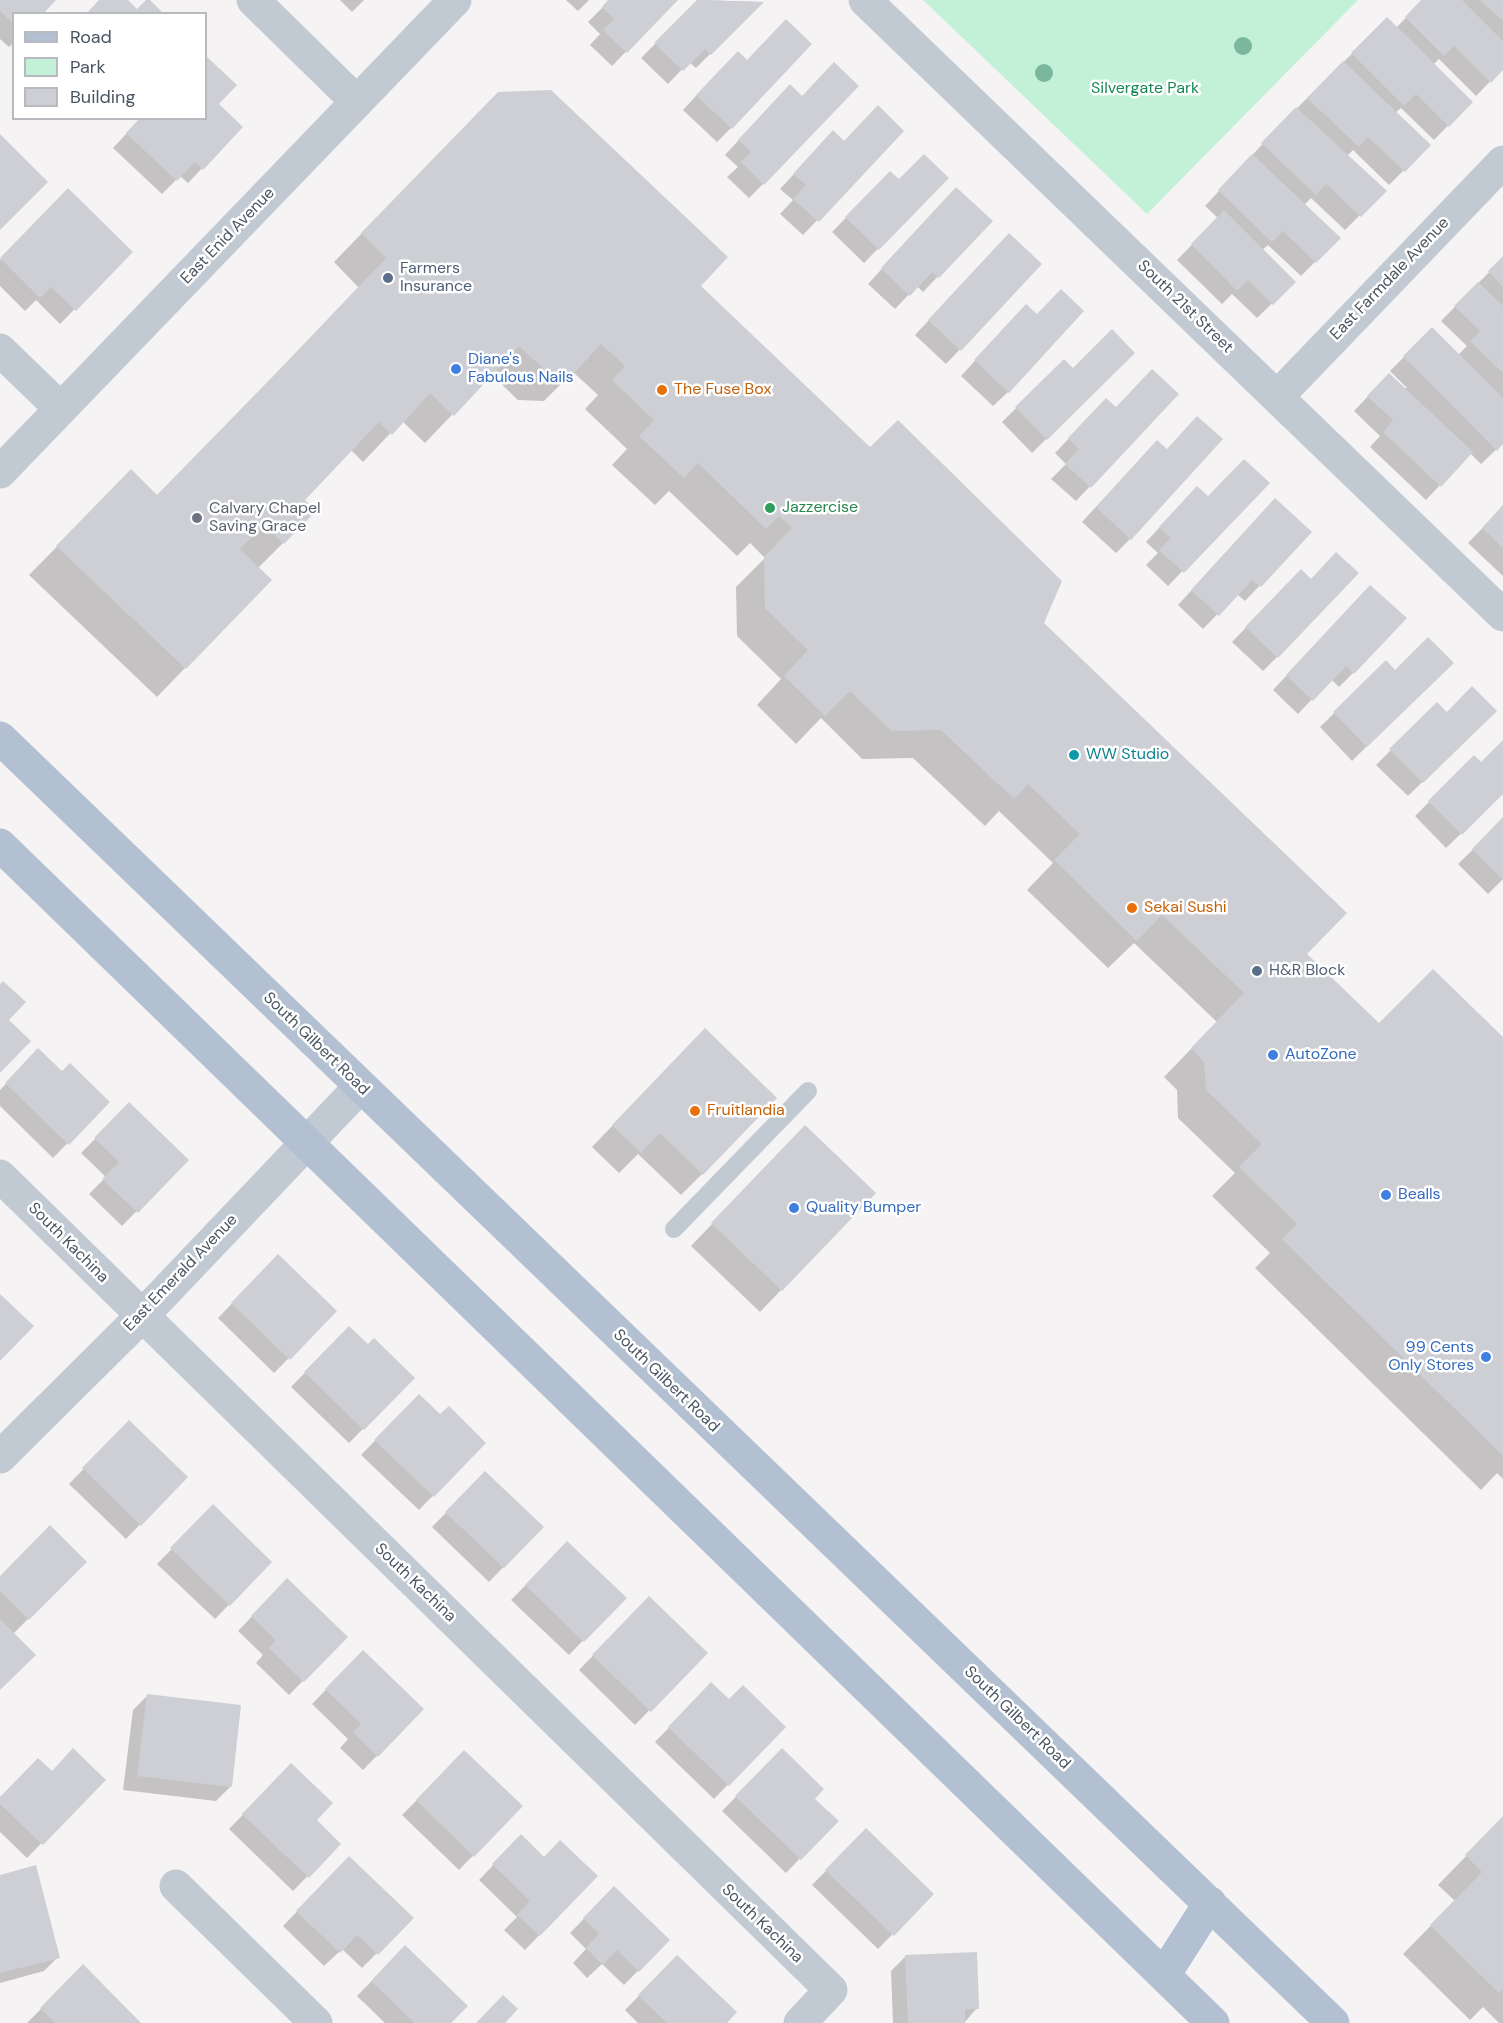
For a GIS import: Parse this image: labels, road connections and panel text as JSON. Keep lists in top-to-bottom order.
{
  "streets": {
    "main road": ["South Gilbert Road"],
    "street": [
      "East Enid Avenue",
      "East Farmdale Avenue",
      "South 21st Street",
      "South Kachina",
      "East Emerald Avenue"
    ]
  },
  "crossings": [
    ["East Farmdale Avenue", "South 21st Street"],
    ["South Gilbert Road", "East Emerald Avenue"],
    ["South Kachina", "East Emerald Avenue"]
  ],
  "parks": ["Silvergate Park"],
  "places": [
    "Farmers Insurance",
    "Diane's Fabulous Nails",
    "The Fuse Box",
    "Jazzercise",
    "Calvary Chapel Saving Grace",
    "WW Studio",
    "Sekai Sushi",
    "H&R Block",
    "AutoZone",
    "Fruitlandia",
    "Bealls",
    "Quality Bumper",
    "99 Cents Only Stores"
  ],
  "legend": ["Road", "Park", "Building"]
}
